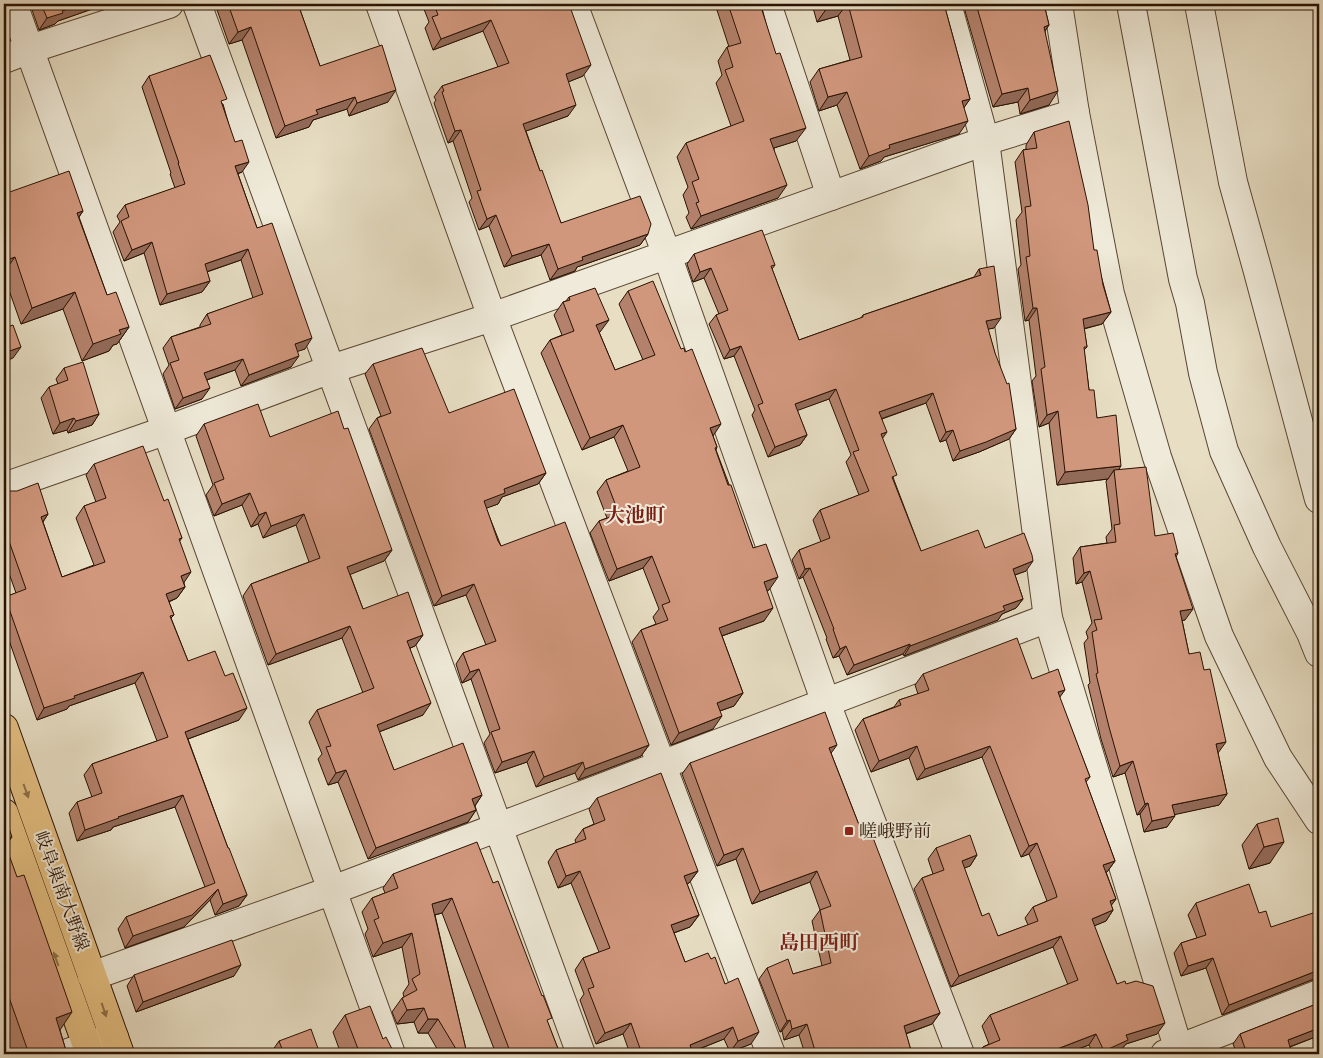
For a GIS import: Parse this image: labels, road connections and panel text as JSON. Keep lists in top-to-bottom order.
{
  "streets": {
    "main road": ["岐阜巣南大野線"]
  },
  "districts": ["大池町", "島田西町"],
  "places": {
    "transit": ["嵯峨野前"]
  }
}
